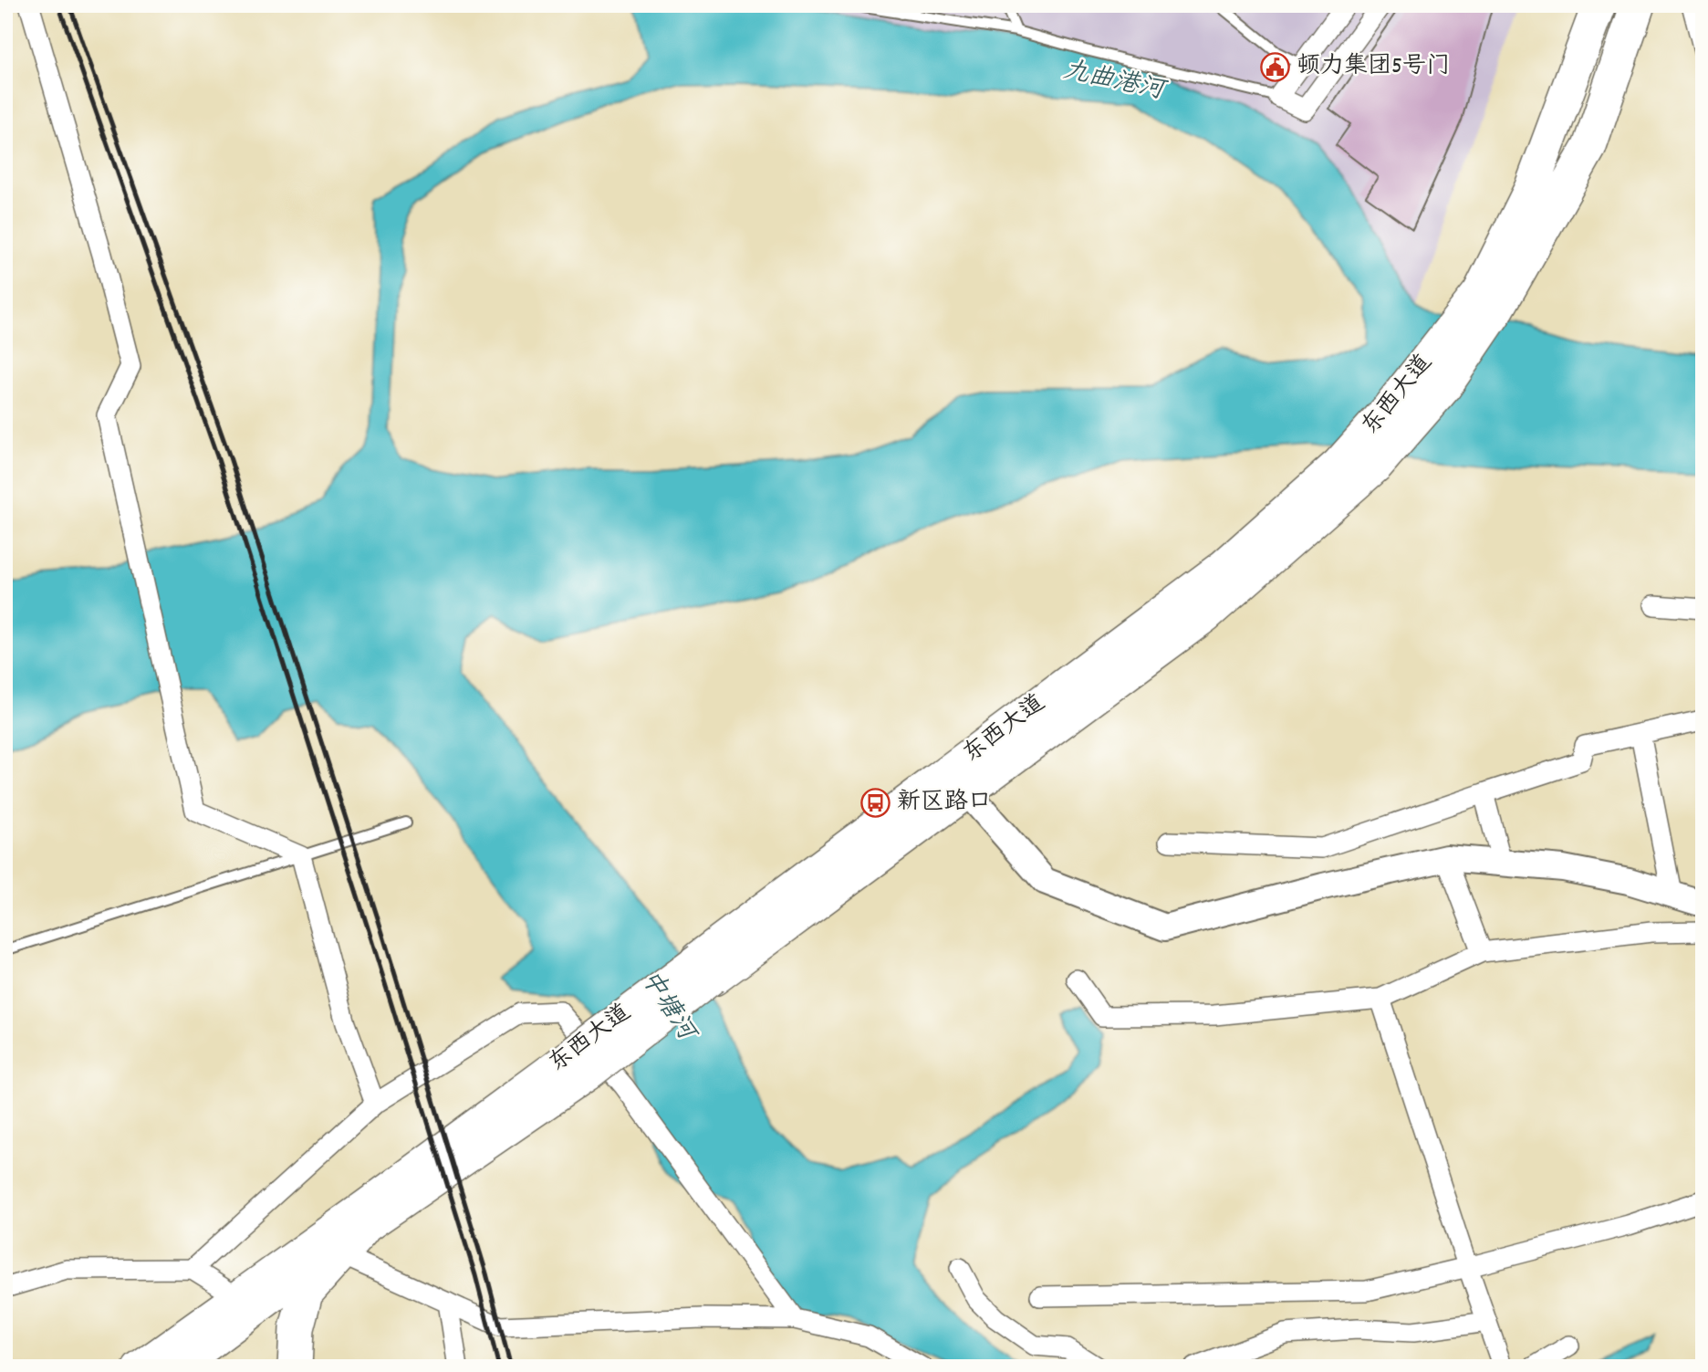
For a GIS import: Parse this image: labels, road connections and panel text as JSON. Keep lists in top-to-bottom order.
{
  "streets": {
    "highway": ["东西大道"]
  },
  "water": ["九曲港河", "中塘河"],
  "places": {
    "public building": ["顿力集团5号门"],
    "bus stop": ["新区路口"]
  }
}
